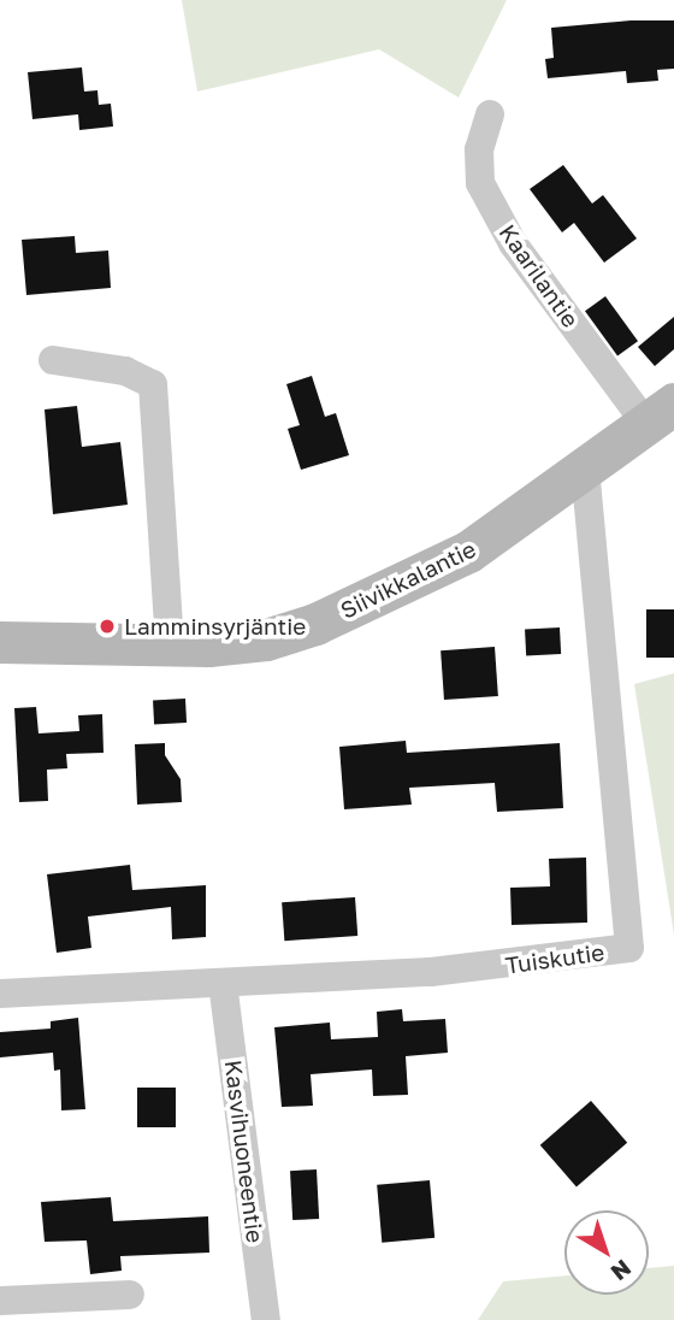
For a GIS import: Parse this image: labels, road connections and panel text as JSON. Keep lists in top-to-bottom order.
{
  "streets": {
    "main road": ["Siivikkalantie"],
    "street": ["Kaarilantie", "Tuiskutie", "Kasvihuoneentie"]
  },
  "crossings": [
    ["Kaarilantie", "Siivikkalantie"],
    ["Siivikkalantie", "Tuiskutie"],
    ["Tuiskutie", "Kasvihuoneentie"]
  ],
  "places": ["Lamminsyrjäntie"],
  "north": "bottom right"
}
